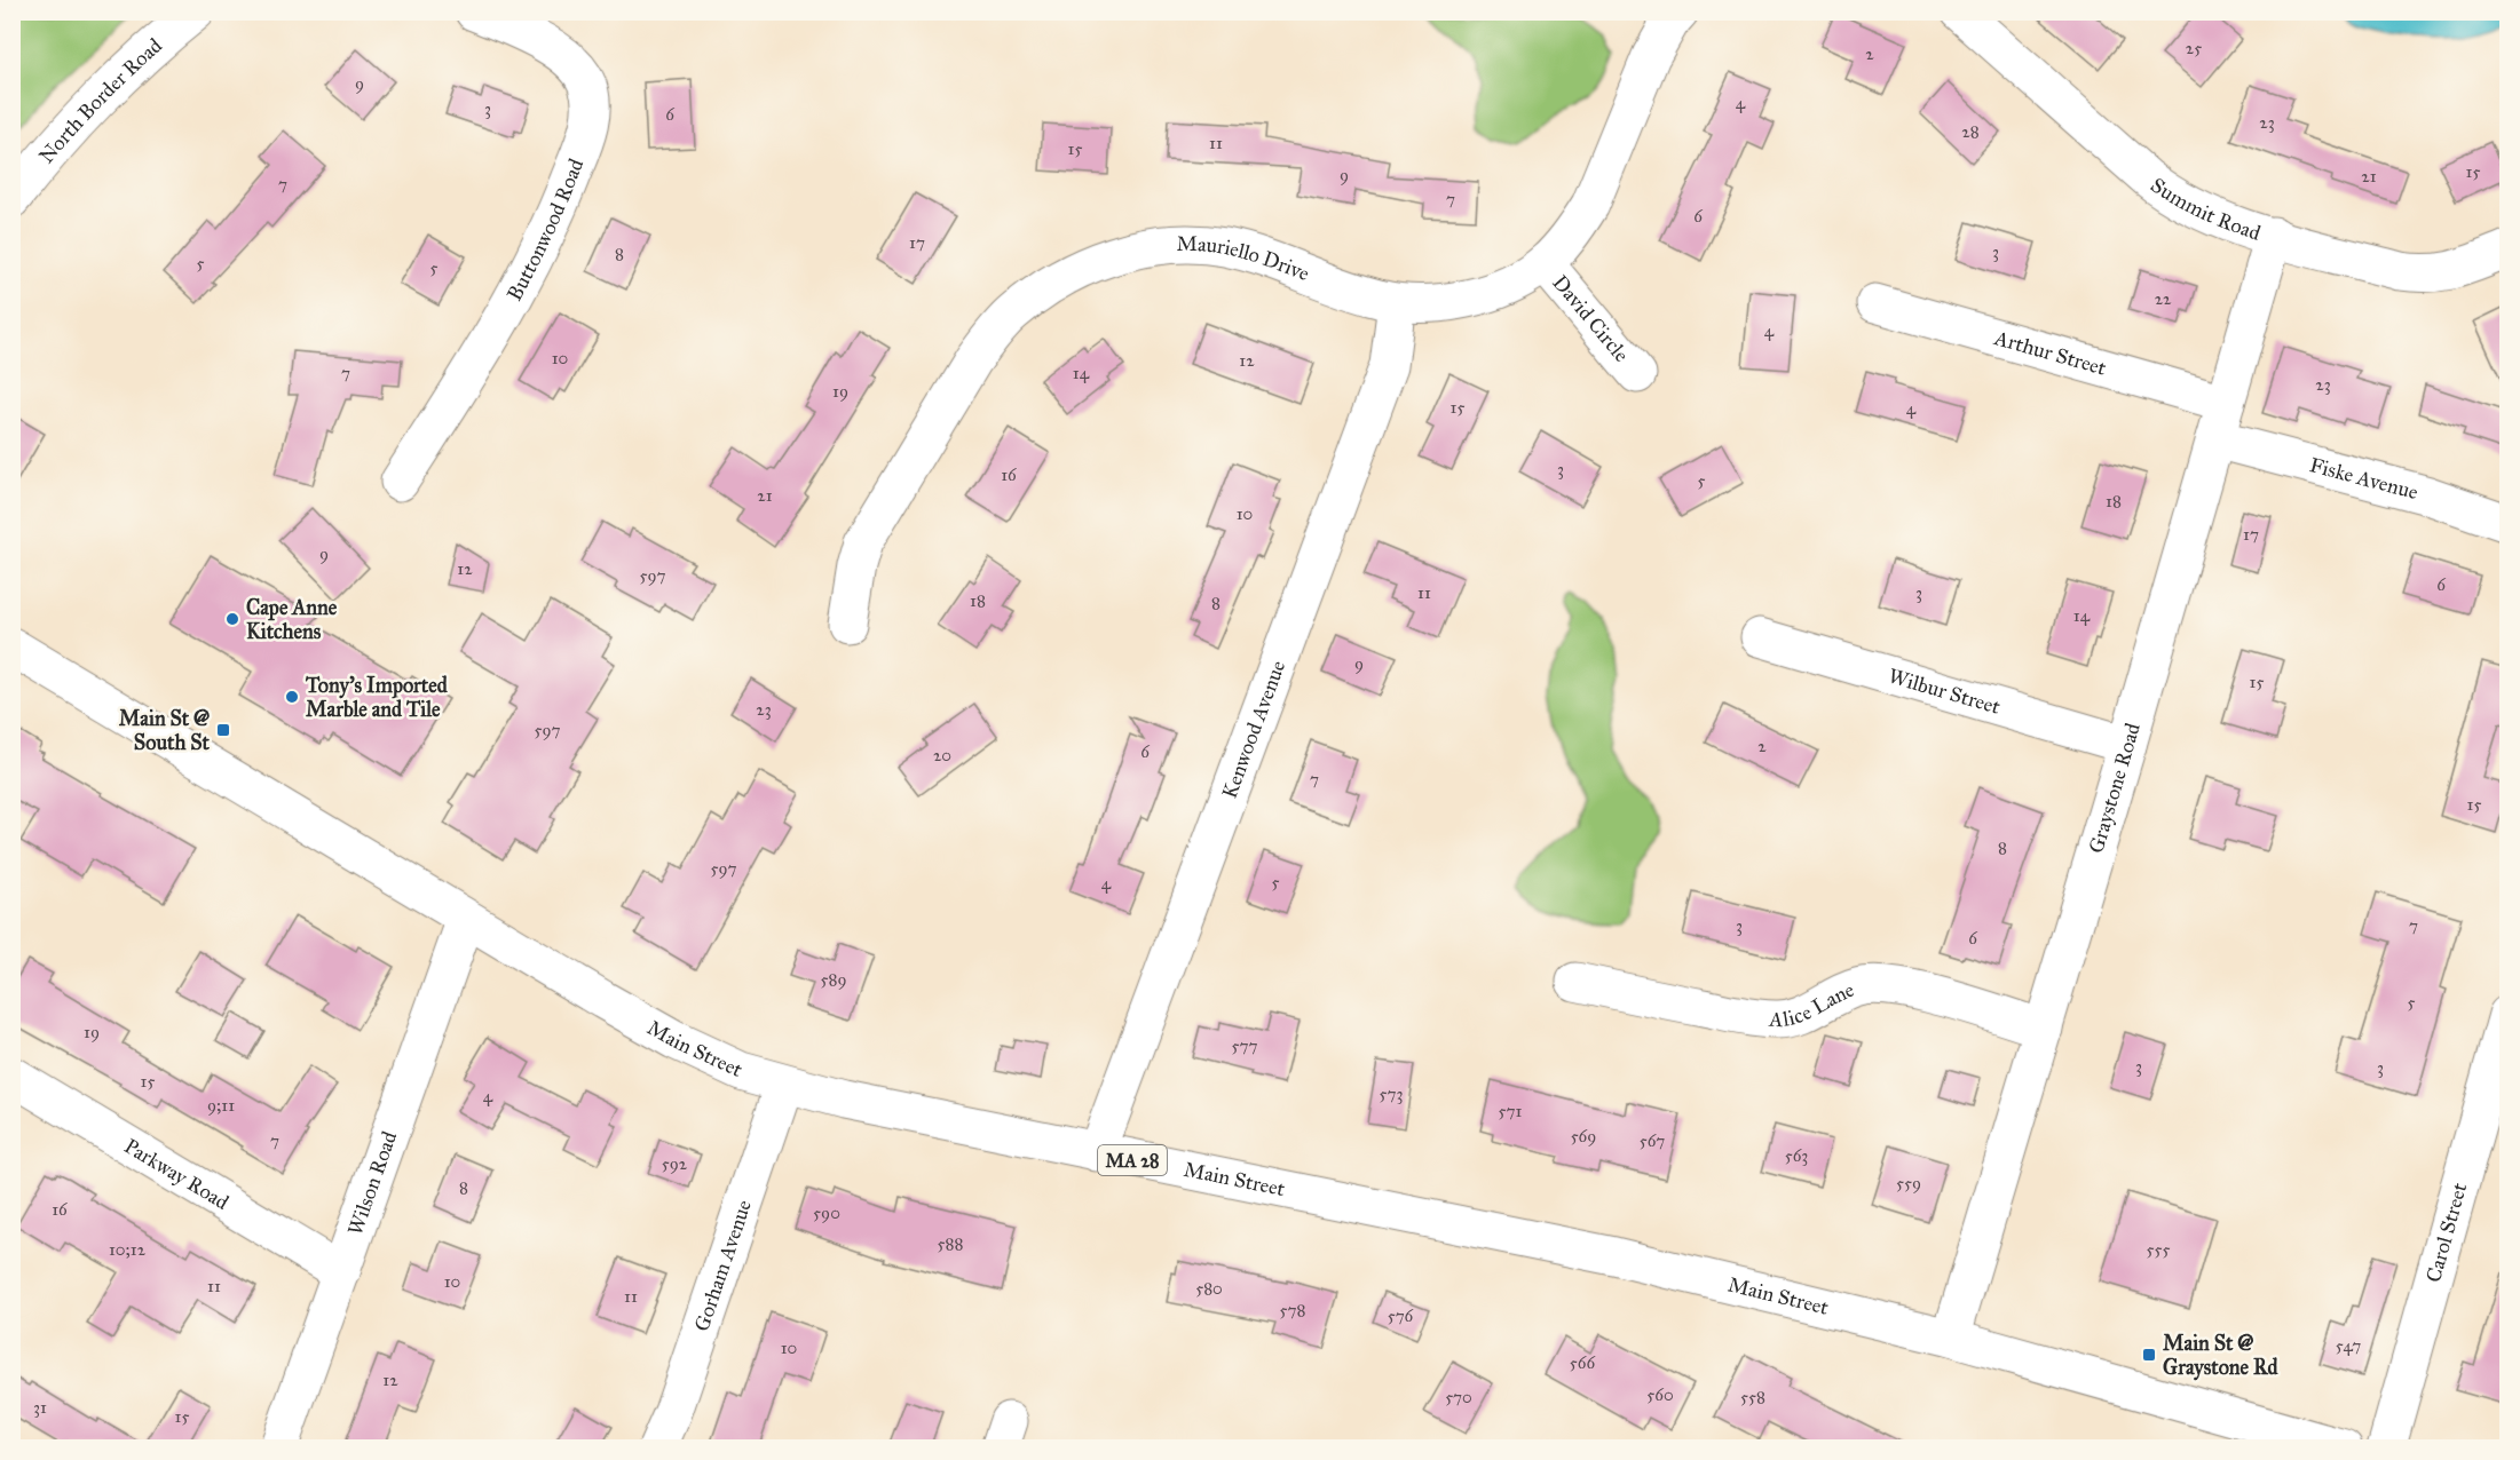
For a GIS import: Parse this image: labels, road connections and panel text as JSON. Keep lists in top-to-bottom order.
{
  "streets": {
    "street": [
      "North Border Road",
      "Summit Road",
      "Buttonwood Road",
      "Mauriello Drive",
      "David Circle",
      "Arthur Street",
      "Fiske Avenue",
      "Wilbur Street",
      "Kenwood Avenue",
      "Graystone Road",
      "Alice Lane",
      "Main Street",
      "MA 28",
      "Parkway Road",
      "Wilson Road",
      "Carol Street",
      "Gorham Avenue"
    ]
  },
  "crossings": [
    ["Summit Road", "Graystone Road"],
    ["Mauriello Drive", "David Circle"],
    ["Mauriello Drive", "Kenwood Avenue"],
    ["Arthur Street", "Graystone Road"],
    ["Fiske Avenue", "Graystone Road"],
    ["Wilbur Street", "Graystone Road"],
    ["Kenwood Avenue", "Main Street"],
    ["Graystone Road", "Alice Lane"],
    ["Graystone Road", "Main Street"],
    ["Main Street", "Wilson Road"],
    ["Main Street", "Gorham Avenue"],
    ["Parkway Road", "Wilson Road"]
  ],
  "places": {
    "other": ["Cape Anne Kitchens", "Tony's Imported Marble and Tile"],
    "transit": ["Main St @ South St", "Main St @ Graystone Rd"]
  },
  "house_numbers": [
    "25",
    "2",
    "9",
    "4",
    "3",
    "6",
    "23",
    "28",
    "11",
    "15",
    "15",
    "9",
    "21",
    "7",
    "7",
    "6",
    "17",
    "3",
    "8",
    "5",
    "5",
    "22",
    "4",
    "10",
    "12",
    "7",
    "14",
    "23",
    "19",
    "15",
    "4",
    "3",
    "16",
    "5",
    "21",
    "18",
    "10",
    "17",
    "9",
    "12",
    "597",
    "6",
    "11",
    "3",
    "18",
    "8",
    "14",
    "9",
    "15",
    "23",
    "597",
    "2",
    "6",
    "20",
    "7",
    "15",
    "8",
    "597",
    "5",
    "4",
    "3",
    "7",
    "6",
    "589",
    "5",
    "19",
    "577",
    "3",
    "3",
    "15",
    "573",
    "4",
    "9;11",
    "571",
    "569",
    "7",
    "567",
    "563",
    "592",
    "559",
    "8",
    "16",
    "590",
    "588",
    "10;12",
    "555",
    "10",
    "11",
    "580",
    "11",
    "578",
    "576",
    "547",
    "10",
    "566",
    "12",
    "560",
    "570",
    "558",
    "31",
    "15"
  ]
}
